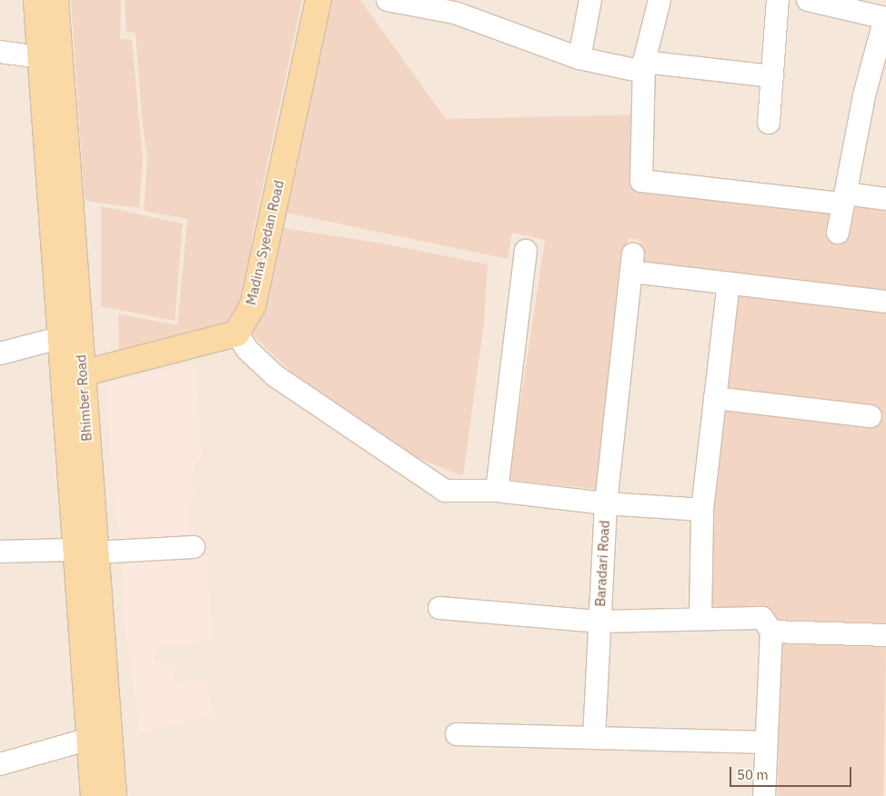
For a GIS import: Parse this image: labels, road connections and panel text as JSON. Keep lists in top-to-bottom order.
{
  "streets": {
    "main road": ["Madina Syedan Road", "Bhimber Road"],
    "street": ["Baradari Road"]
  },
  "crossings": [
    ["Madina Syedan Road", "Baradari Road"]
  ],
  "scale_bar": "50 m"
}
